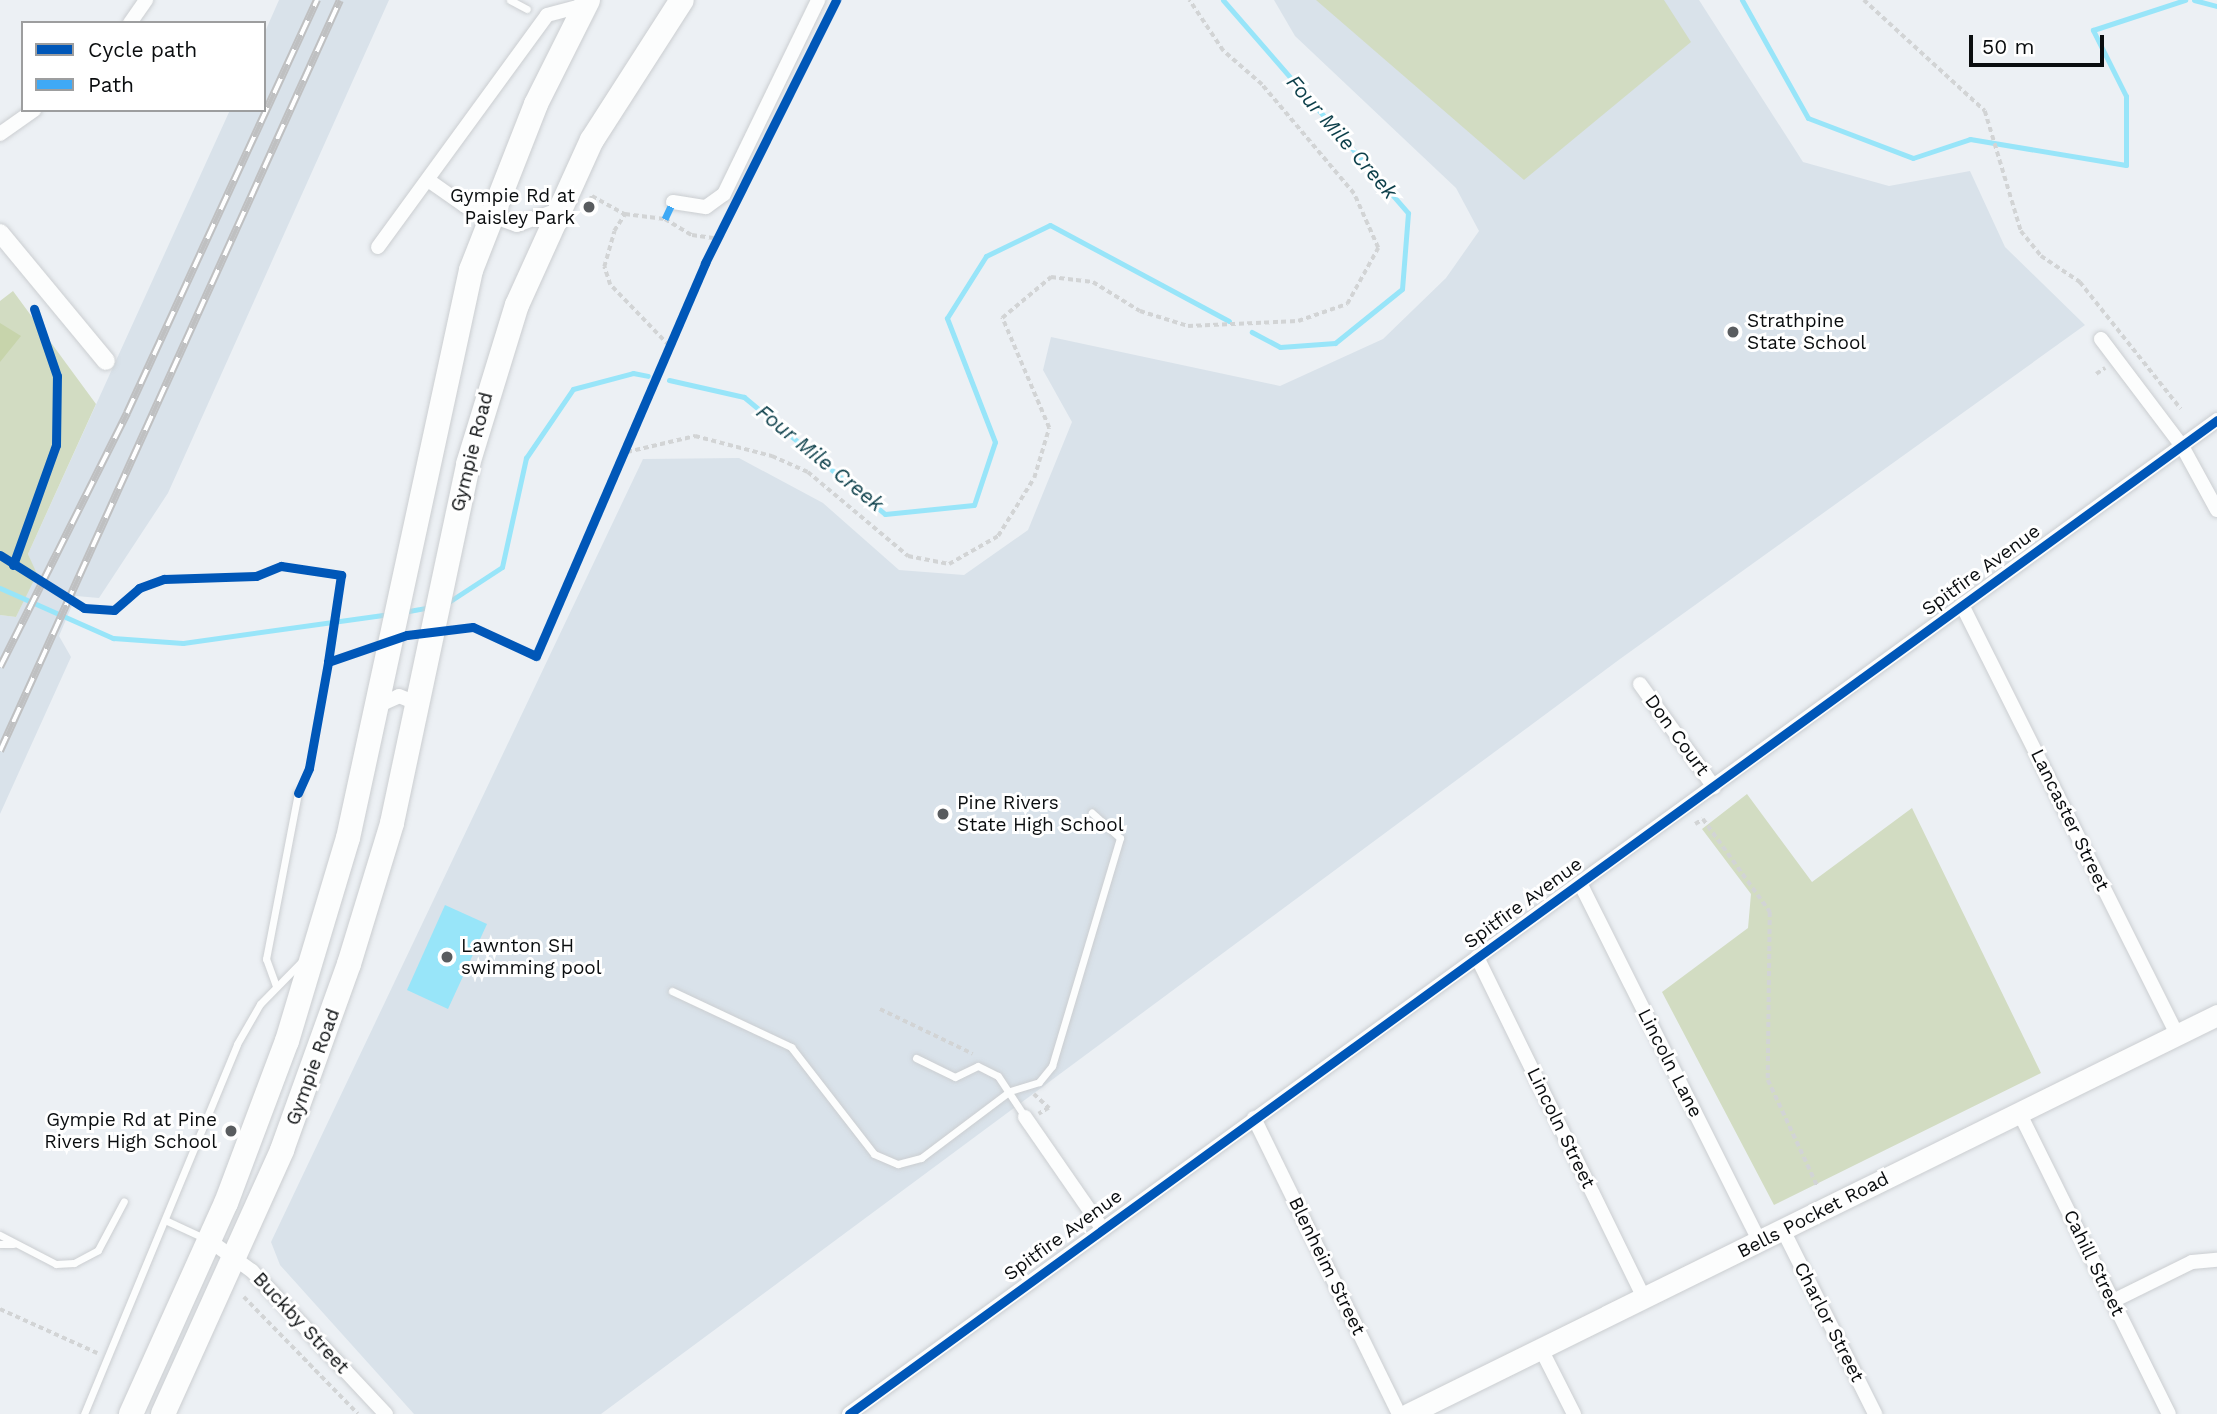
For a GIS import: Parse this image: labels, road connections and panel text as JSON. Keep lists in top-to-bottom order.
{
  "streets": {
    "highway": ["Gympie Road"],
    "main road": ["Bells Pocket Road"],
    "street": [
      "Spitfire Avenue",
      "Don Court",
      "Lancaster Street",
      "Lincoln Lane",
      "Lincoln Street",
      "Cahill Street",
      "Blenheim Street",
      "Charlor Street",
      "Buckby Street"
    ]
  },
  "crossings": [
    ["Gympie Road", "Buckby Street"],
    ["Spitfire Avenue", "Don Court"],
    ["Spitfire Avenue", "Lancaster Street"],
    ["Spitfire Avenue", "Lincoln Lane"],
    ["Spitfire Avenue", "Lincoln Street"],
    ["Spitfire Avenue", "Blenheim Street"],
    ["Lancaster Street", "Bells Pocket Road"],
    ["Lincoln Lane", "Bells Pocket Road"],
    ["Lincoln Street", "Bells Pocket Road"],
    ["Bells Pocket Road", "Cahill Street"],
    ["Bells Pocket Road", "Charlor Street"]
  ],
  "water": ["Four Mile Creek"],
  "places": [
    "Gympie Rd at Paisley Park",
    "Strathpine State School",
    "Pine Rivers State High School",
    "Lawnton SH swimming pool",
    "Gympie Rd at Pine Rivers High School"
  ],
  "legend": ["Cycle path", "Path"],
  "scale_bar": "50 m"
}
